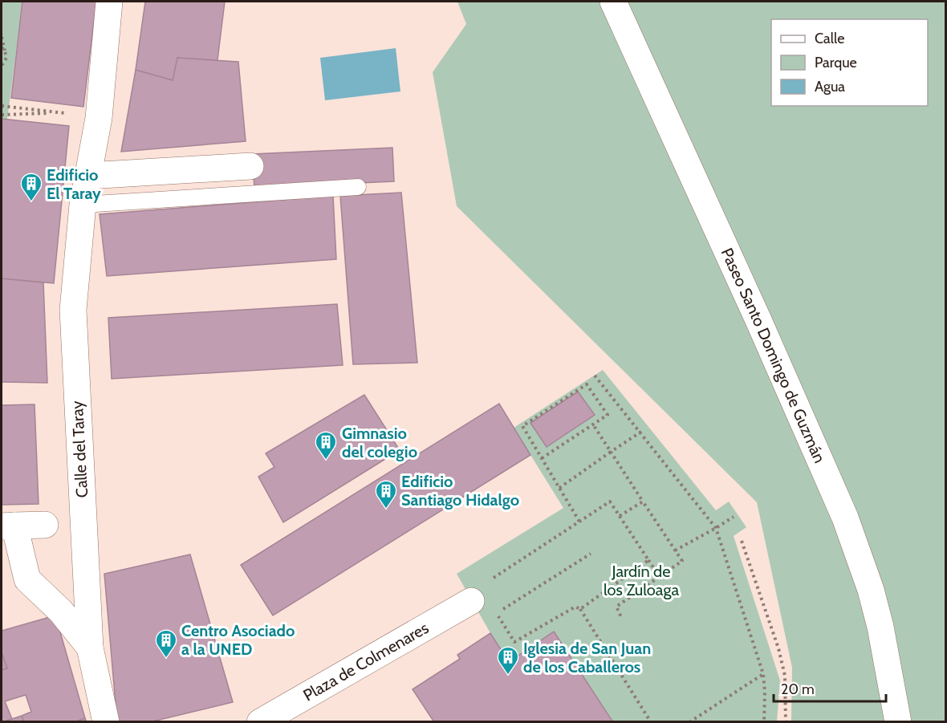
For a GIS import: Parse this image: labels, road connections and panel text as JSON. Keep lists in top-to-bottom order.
{
  "streets": {
    "street": ["Paseo Santo Domingo de Guzmán", "Calle del Taray", "Plaza de Colmenares"]
  },
  "parks": ["Jardín de los Zuloaga"],
  "places": {
    "building": [
      "Edificio El Taray",
      "Gimnasio del colegio",
      "Edificio Santiago Hidalgo",
      "Centro Asociado a la UNED",
      "Iglesia de San Juan de los Caballeros"
    ]
  },
  "legend": ["Calle", "Parque", "Agua"],
  "scale_bar": "20 m"
}
